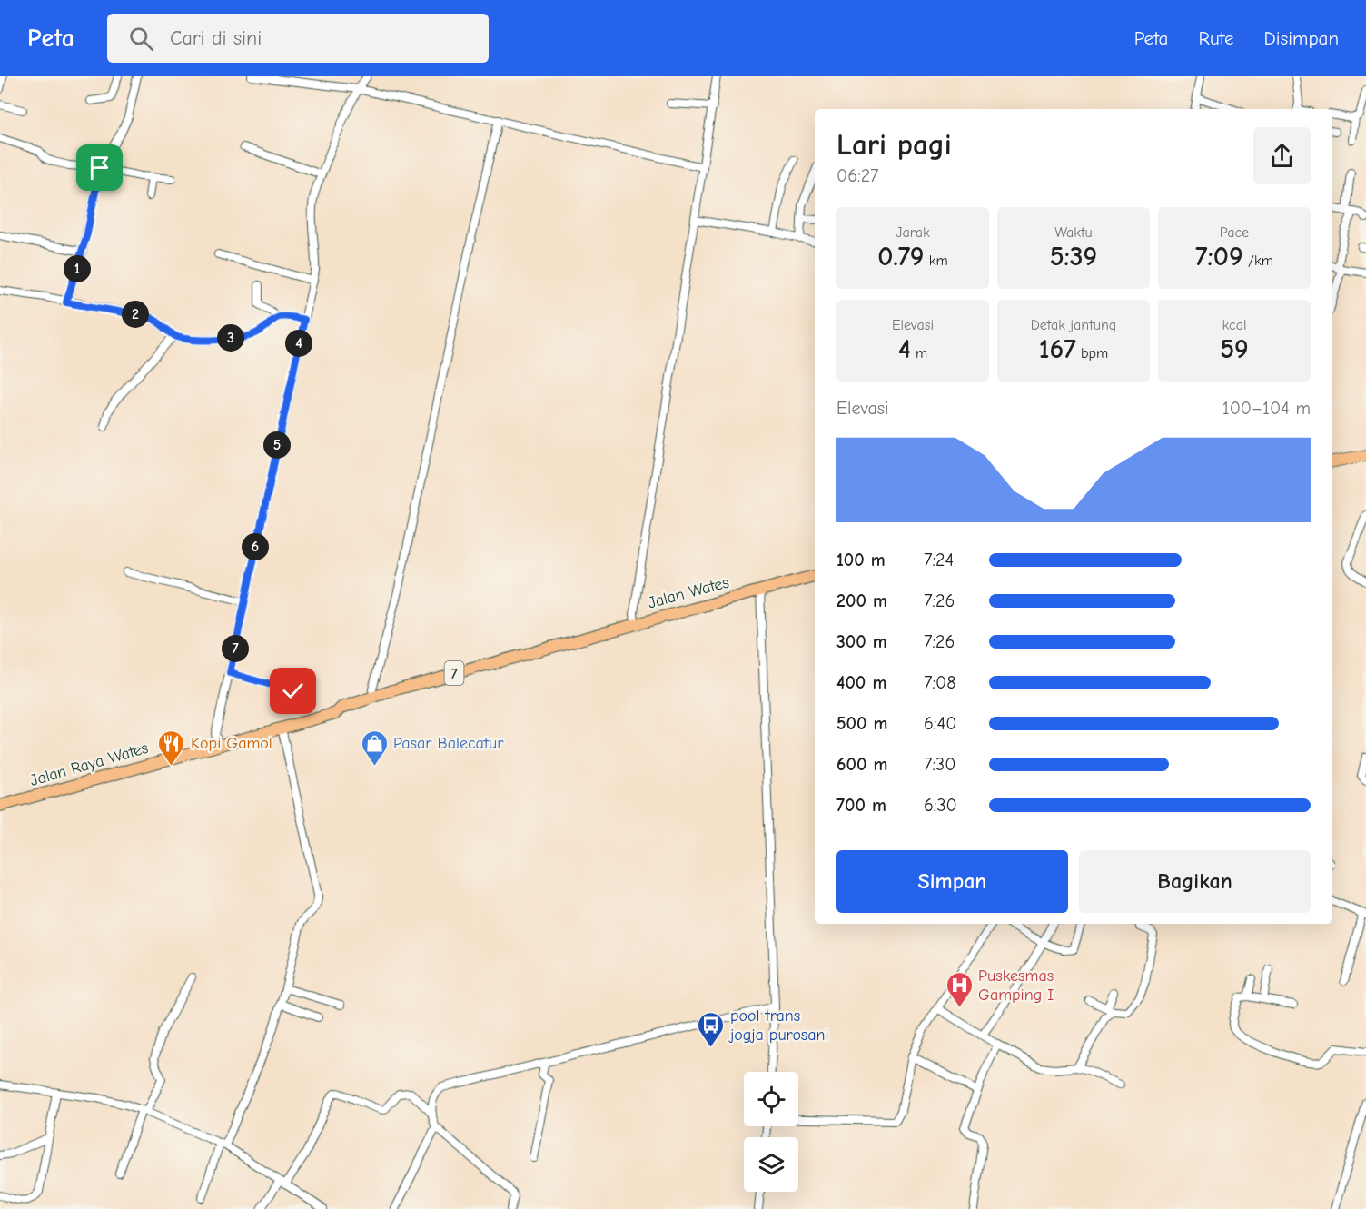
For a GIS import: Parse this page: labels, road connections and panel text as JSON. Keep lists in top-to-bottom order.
{
  "streets": {
    "highway": ["Jalan Wates", "7", "Jalan Raya Wates"]
  },
  "crossings": [
    ["Jalan Wates", "Jalan Raya Wates"]
  ],
  "places": {
    "restaurant": ["Kopi Gamol"],
    "shop": ["Pasar Balecatur"],
    "hospital": ["Puskesmas Gamping I"],
    "bus stop": ["pool trans jogja purosani"]
  },
  "page": {
    "header": "Peta",
    "search": "Cari di sini",
    "nav": ["Peta", "Rute", "Disimpan"],
    "heading": ["Lari pagi", "06:27"],
    "stats": [
      ["Jarak", "0.79 km"],
      ["Waktu", "5:39"],
      ["Pace", "7:09 /km"],
      ["Elevasi", "4 m"],
      ["Detak jantung", "167 bpm"],
      ["kcal", "59"]
    ],
    "pins": [
      "1",
      "2",
      "3",
      "4",
      "5",
      "6",
      "7"
    ],
    "chart": ["Elevasi", "100–104 m"],
    "list": [
      {
        "name": "100 m",
        "note": "7:24"
      },
      {
        "name": "200 m",
        "note": "7:26"
      },
      {
        "name": "300 m",
        "note": "7:26"
      },
      {
        "name": "400 m",
        "note": "7:08"
      },
      {
        "name": "500 m",
        "note": "6:40"
      },
      {
        "name": "600 m",
        "note": "7:30"
      },
      {
        "name": "700 m",
        "note": "6:30"
      }
    ],
    "buttons": ["Simpan", "Bagikan"]
  }
}
